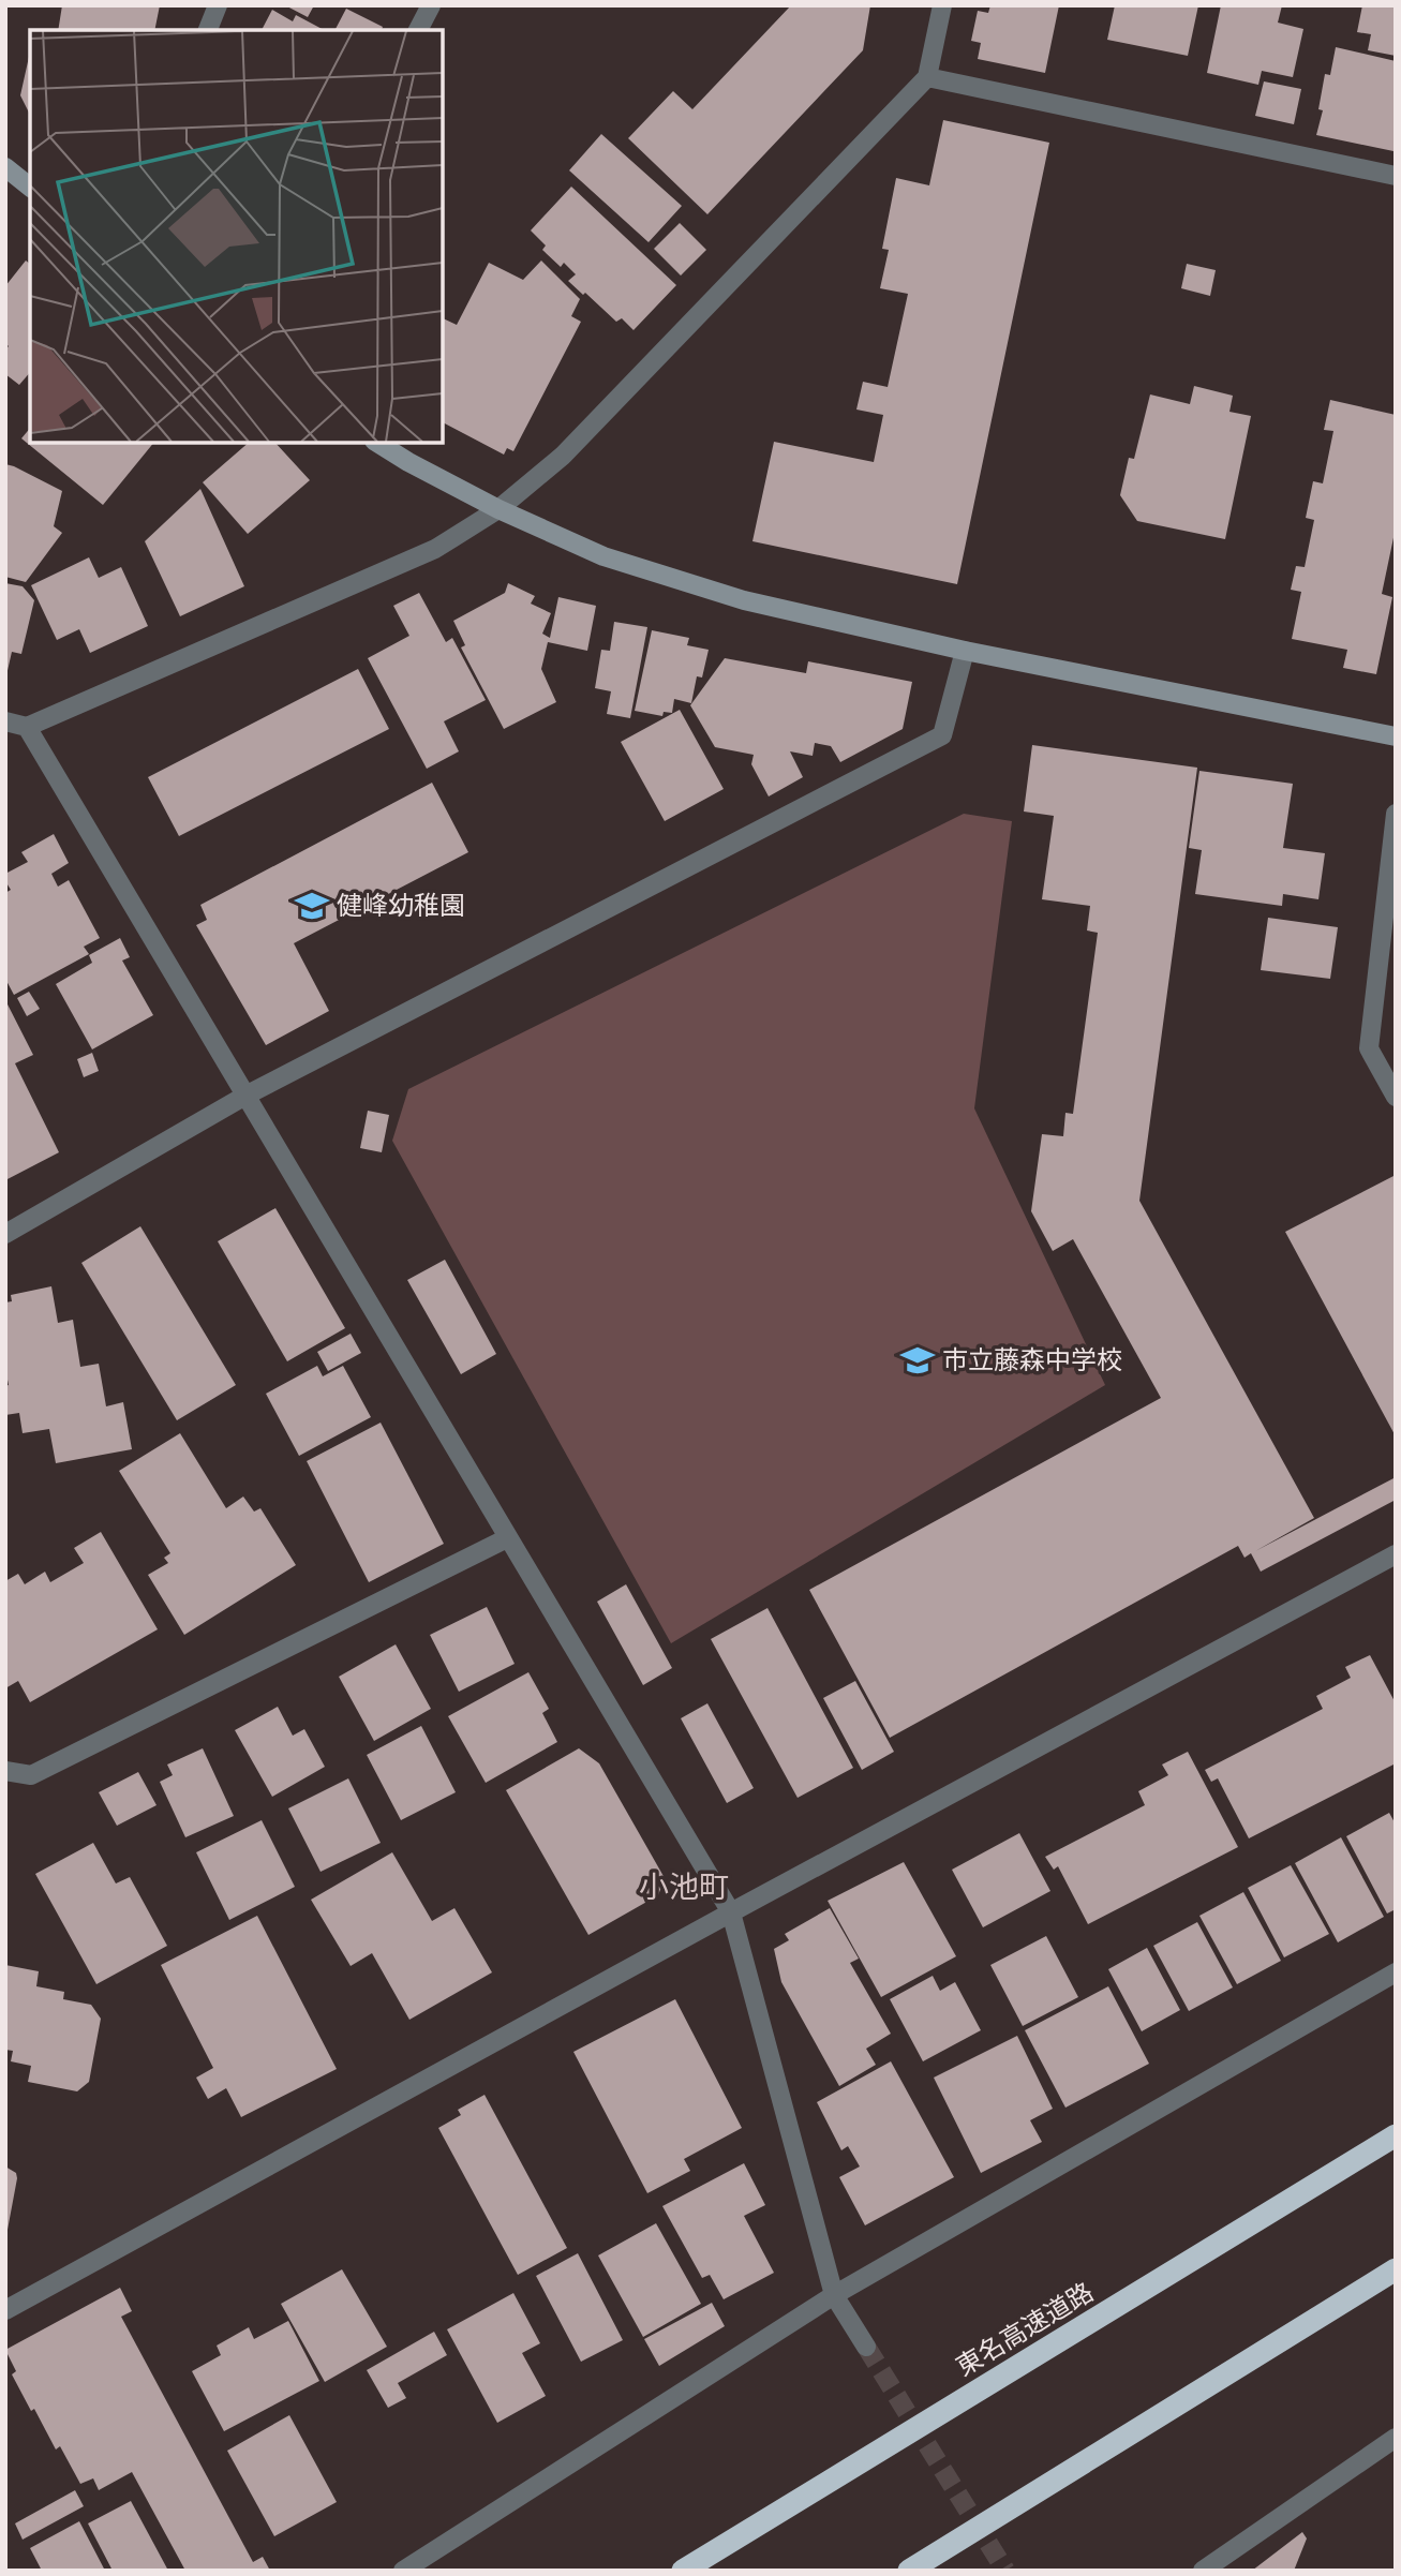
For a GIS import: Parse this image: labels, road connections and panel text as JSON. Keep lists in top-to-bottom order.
{
  "streets": {
    "highway": ["東名高速道路"]
  },
  "districts": ["小池町"],
  "places": {
    "school or university": ["健峰幼稚園", "市立藤森中学校"]
  }
}
